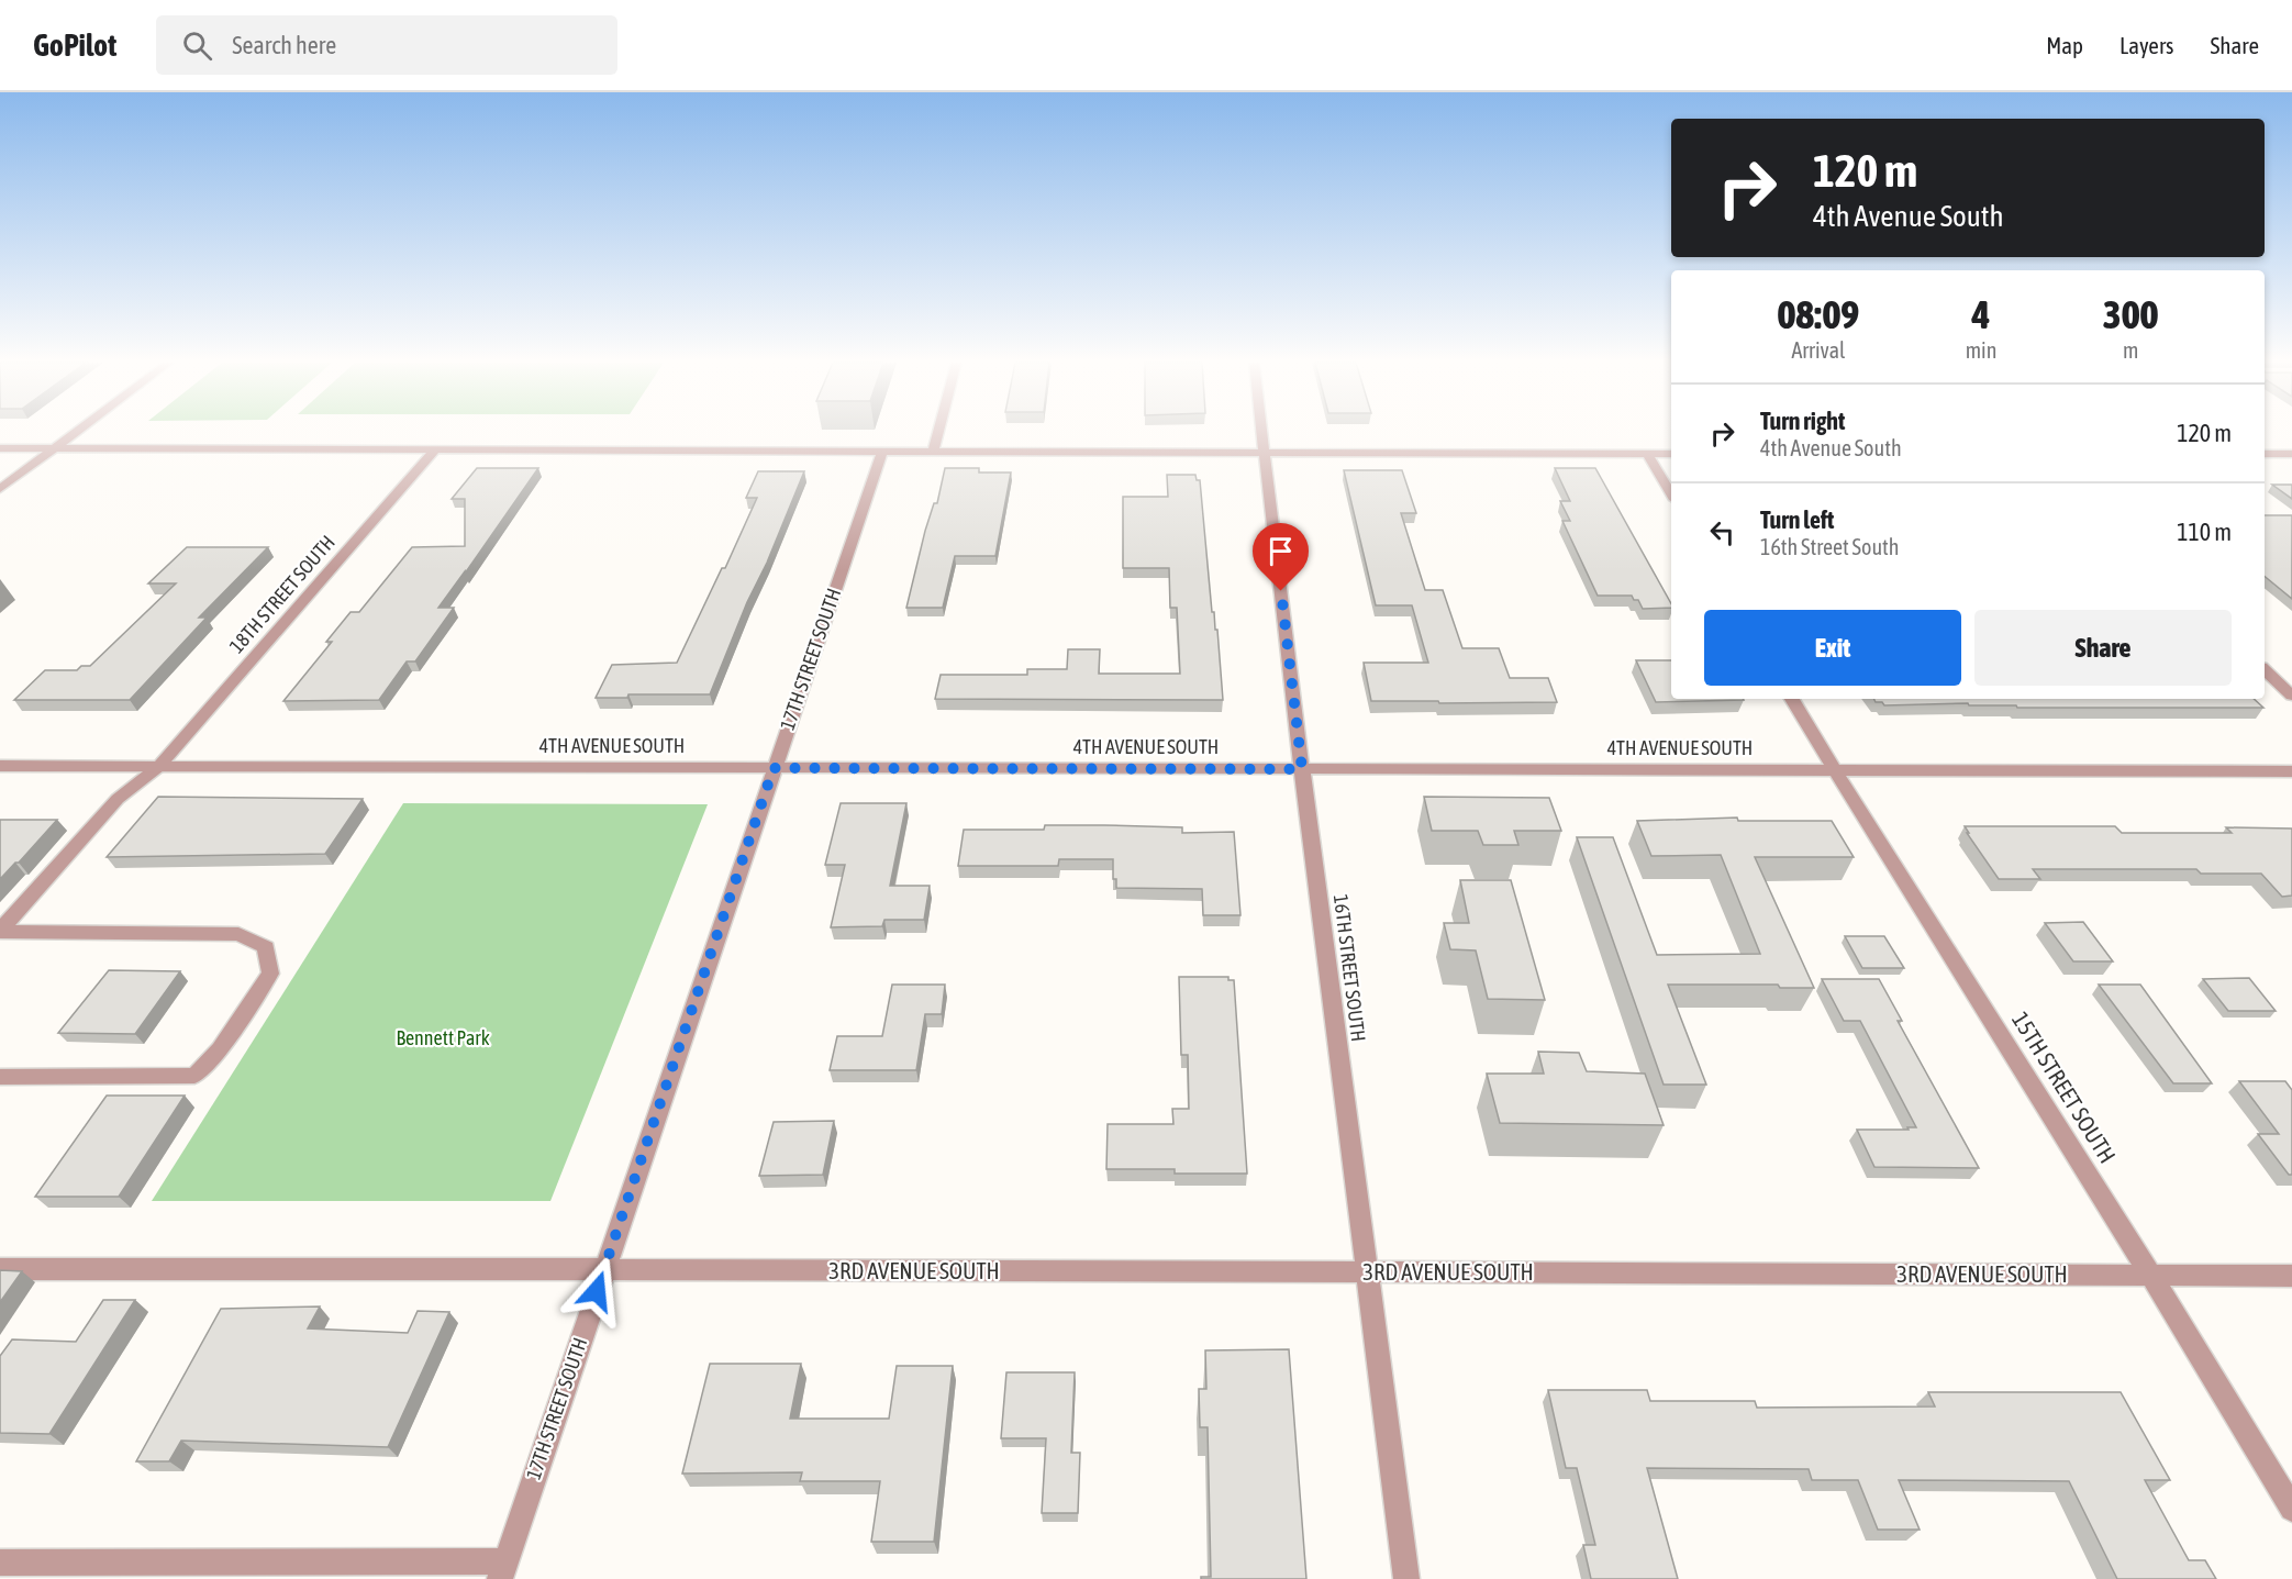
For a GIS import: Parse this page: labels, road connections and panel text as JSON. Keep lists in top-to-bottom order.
{
  "streets": {
    "street": [
      "18TH STREET SOUTH",
      "17TH STREET SOUTH",
      "4TH AVENUE SOUTH",
      "16TH STREET SOUTH",
      "15TH STREET SOUTH",
      "3RD AVENUE SOUTH"
    ]
  },
  "crossings": [
    ["18TH STREET SOUTH", "4TH AVENUE SOUTH"],
    ["17TH STREET SOUTH", "4TH AVENUE SOUTH"],
    ["17TH STREET SOUTH", "3RD AVENUE SOUTH"],
    ["4TH AVENUE SOUTH", "16TH STREET SOUTH"],
    ["4TH AVENUE SOUTH", "15TH STREET SOUTH"],
    ["16TH STREET SOUTH", "3RD AVENUE SOUTH"],
    ["15TH STREET SOUTH", "3RD AVENUE SOUTH"]
  ],
  "parks": ["Bennett Park"],
  "page": {
    "header": "GoPilot",
    "search": "Search here",
    "nav": ["Map", "Layers", "Share"],
    "turn": ["120 m", "4th Avenue South"],
    "eta": [
      "08:09",
      "Arrival",
      "4",
      "min",
      "300",
      "m"
    ],
    "list": [
      {
        "name": "Turn right",
        "note": "4th Avenue South",
        "value": "120 m"
      },
      {
        "name": "Turn left",
        "note": "16th Street South",
        "value": "110 m"
      }
    ],
    "buttons": ["Exit", "Share"]
  }
}
